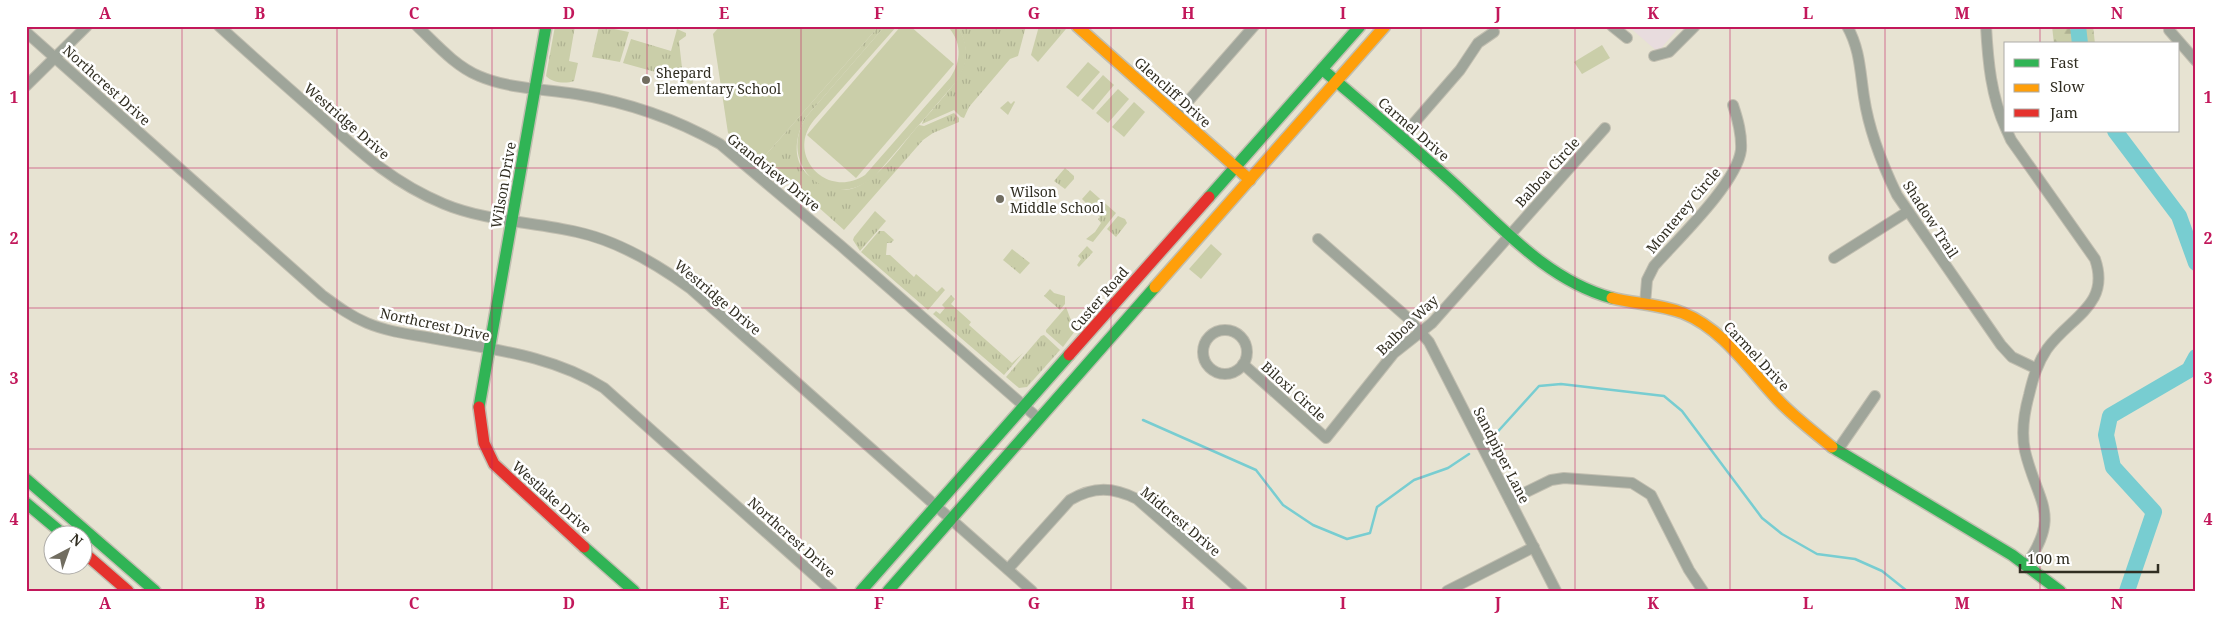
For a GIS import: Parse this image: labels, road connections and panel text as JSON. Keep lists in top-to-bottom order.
{
  "streets": {
    "main road": [
      "Glencliff Drive",
      "Carmel Drive",
      "Wilson Drive",
      "Custer Road",
      "Westlake Drive"
    ],
    "street": [
      "Northcrest Drive",
      "Westridge Drive",
      "Grandview Drive",
      "Balboa Circle",
      "Monterey Circle",
      "Shadow Trail",
      "Balboa Way",
      "Biloxi Circle",
      "Sandpiper Lane",
      "Midcrest Drive"
    ]
  },
  "crossings": [
    ["Northcrest Drive", "Wilson Drive"],
    ["Northcrest Drive", "Westlake Drive"],
    ["Glencliff Drive", "Custer Road"],
    ["Westridge Drive", "Wilson Drive"],
    ["Westridge Drive", "Custer Road"],
    ["Westridge Drive", "Midcrest Drive"],
    ["Carmel Drive", "Balboa Circle"],
    ["Carmel Drive", "Monterey Circle"],
    ["Carmel Drive", "Custer Road"],
    ["Carmel Drive", "Balboa Way"],
    ["Grandview Drive", "Wilson Drive"],
    ["Grandview Drive", "Custer Road"],
    ["Balboa Circle", "Balboa Way"],
    ["Wilson Drive", "Westlake Drive"],
    ["Balboa Way", "Biloxi Circle"],
    ["Balboa Way", "Sandpiper Lane"]
  ],
  "places": ["Shepard Elementary School", "Wilson Middle School"],
  "legend": ["Fast", "Slow", "Jam"],
  "scale_bar": "100 m",
  "north": "top right",
  "grid": {
    "columns": [
      "A",
      "B",
      "C",
      "D",
      "E",
      "F",
      "G",
      "H",
      "I",
      "J",
      "K",
      "L",
      "M",
      "N"
    ],
    "rows": [
      "1",
      "2",
      "3",
      "4"
    ]
  }
}
